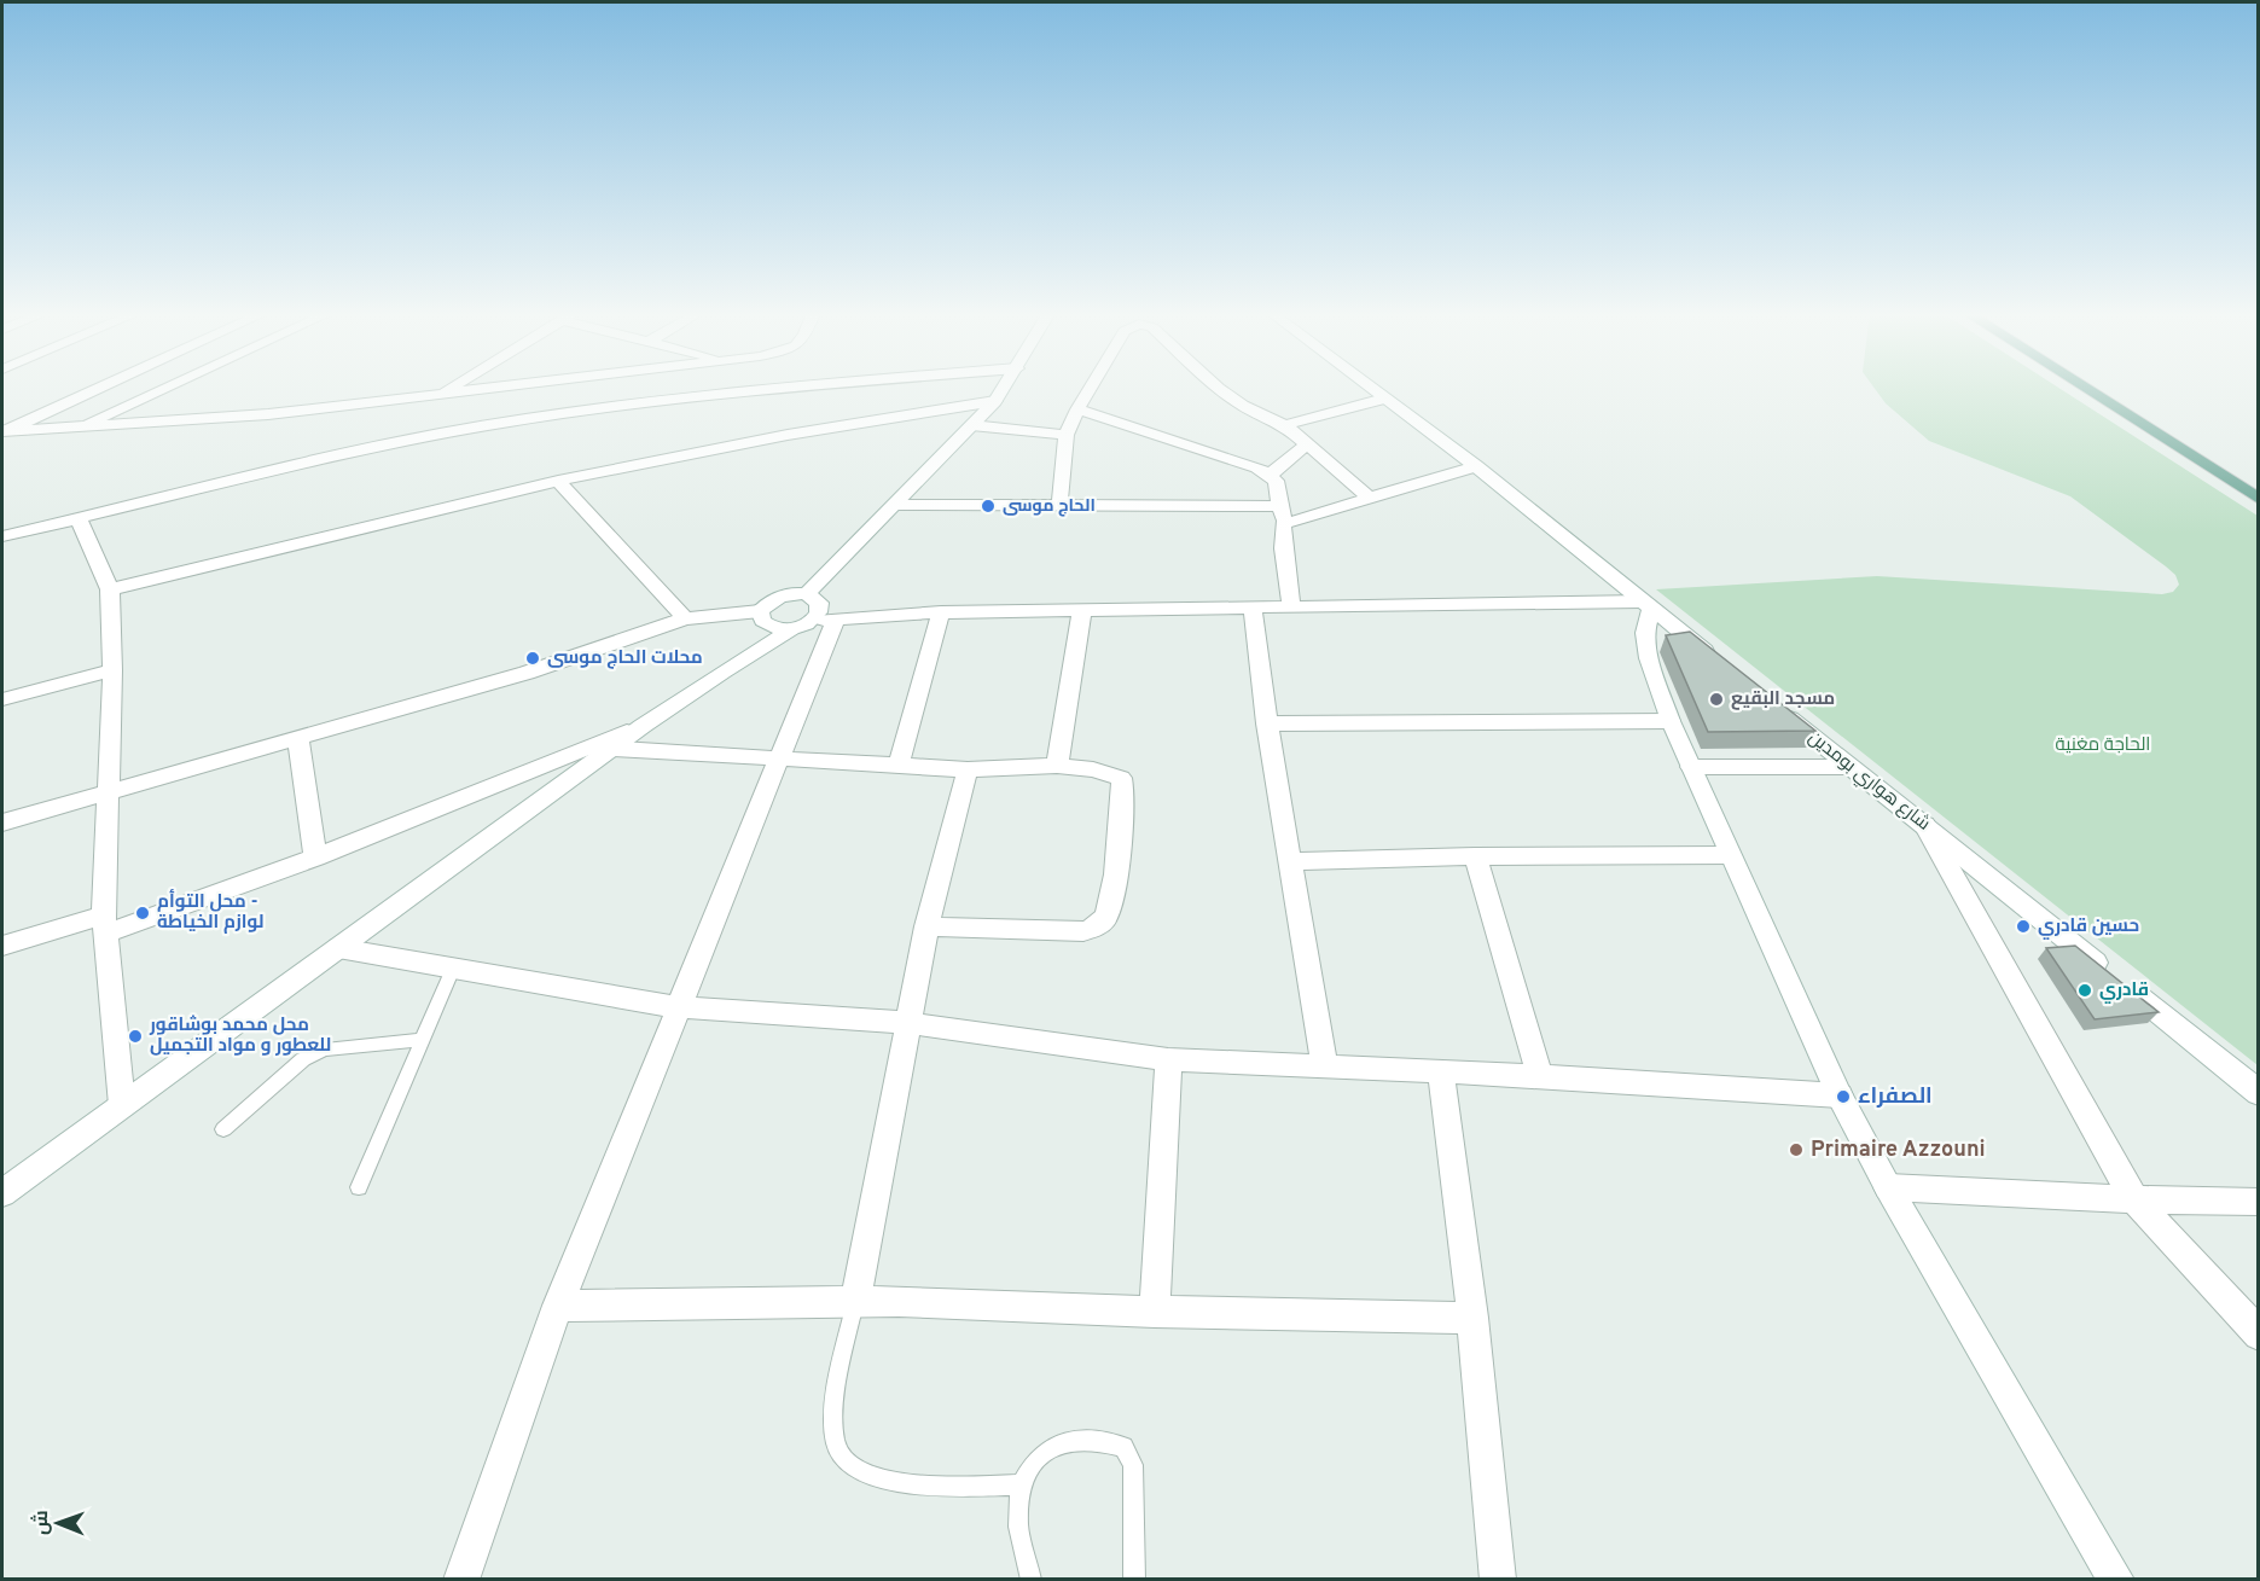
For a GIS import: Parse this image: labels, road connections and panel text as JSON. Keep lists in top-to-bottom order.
{
  "streets": {
    "street": ["شارع هواري بومدين"]
  },
  "parks": ["الحاجة مغنية"],
  "places": [
    "الحاج موسى",
    "محلات الحاج موسى",
    "مسجد البقيع",
    "محل التوأم - لوازم الخياطة",
    "حسين قادري",
    "قادري",
    "محل محمد بوشاقور للعطور و مواد التجميل",
    "الصفراء",
    "Primaire Azzouni"
  ],
  "north": "left"
}
